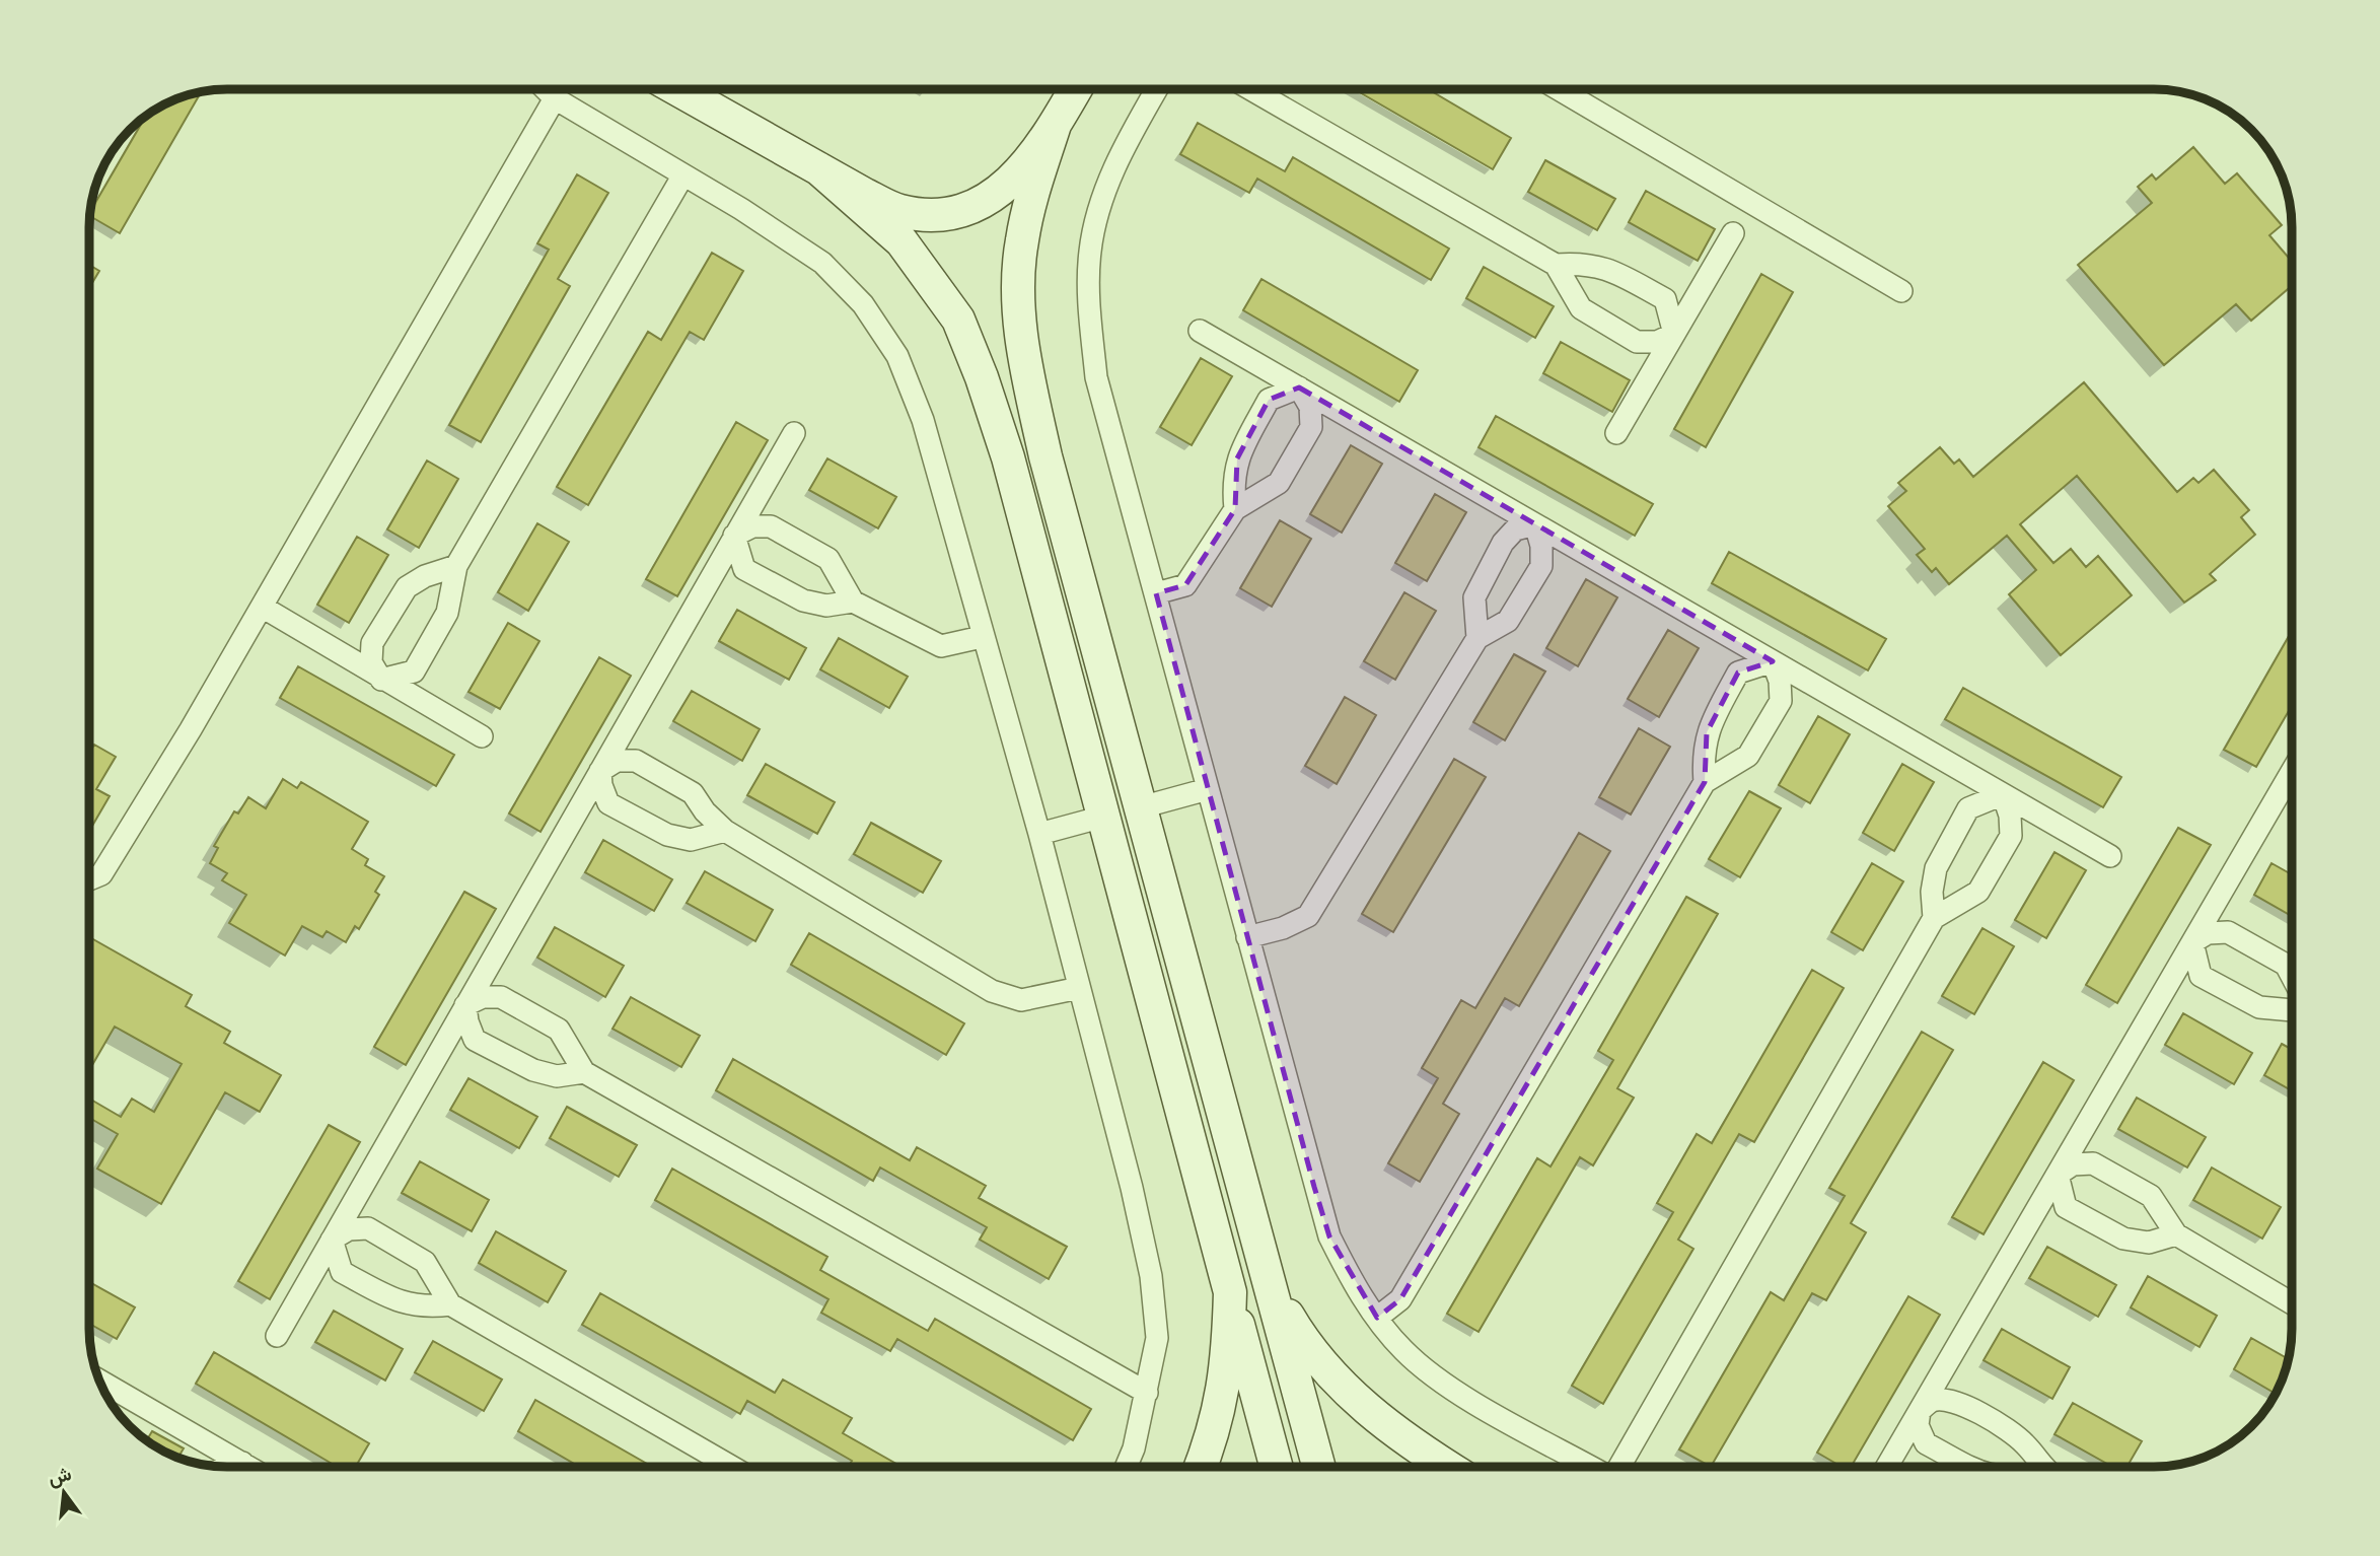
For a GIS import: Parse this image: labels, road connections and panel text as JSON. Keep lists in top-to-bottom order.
{
  "north": "top"
}
